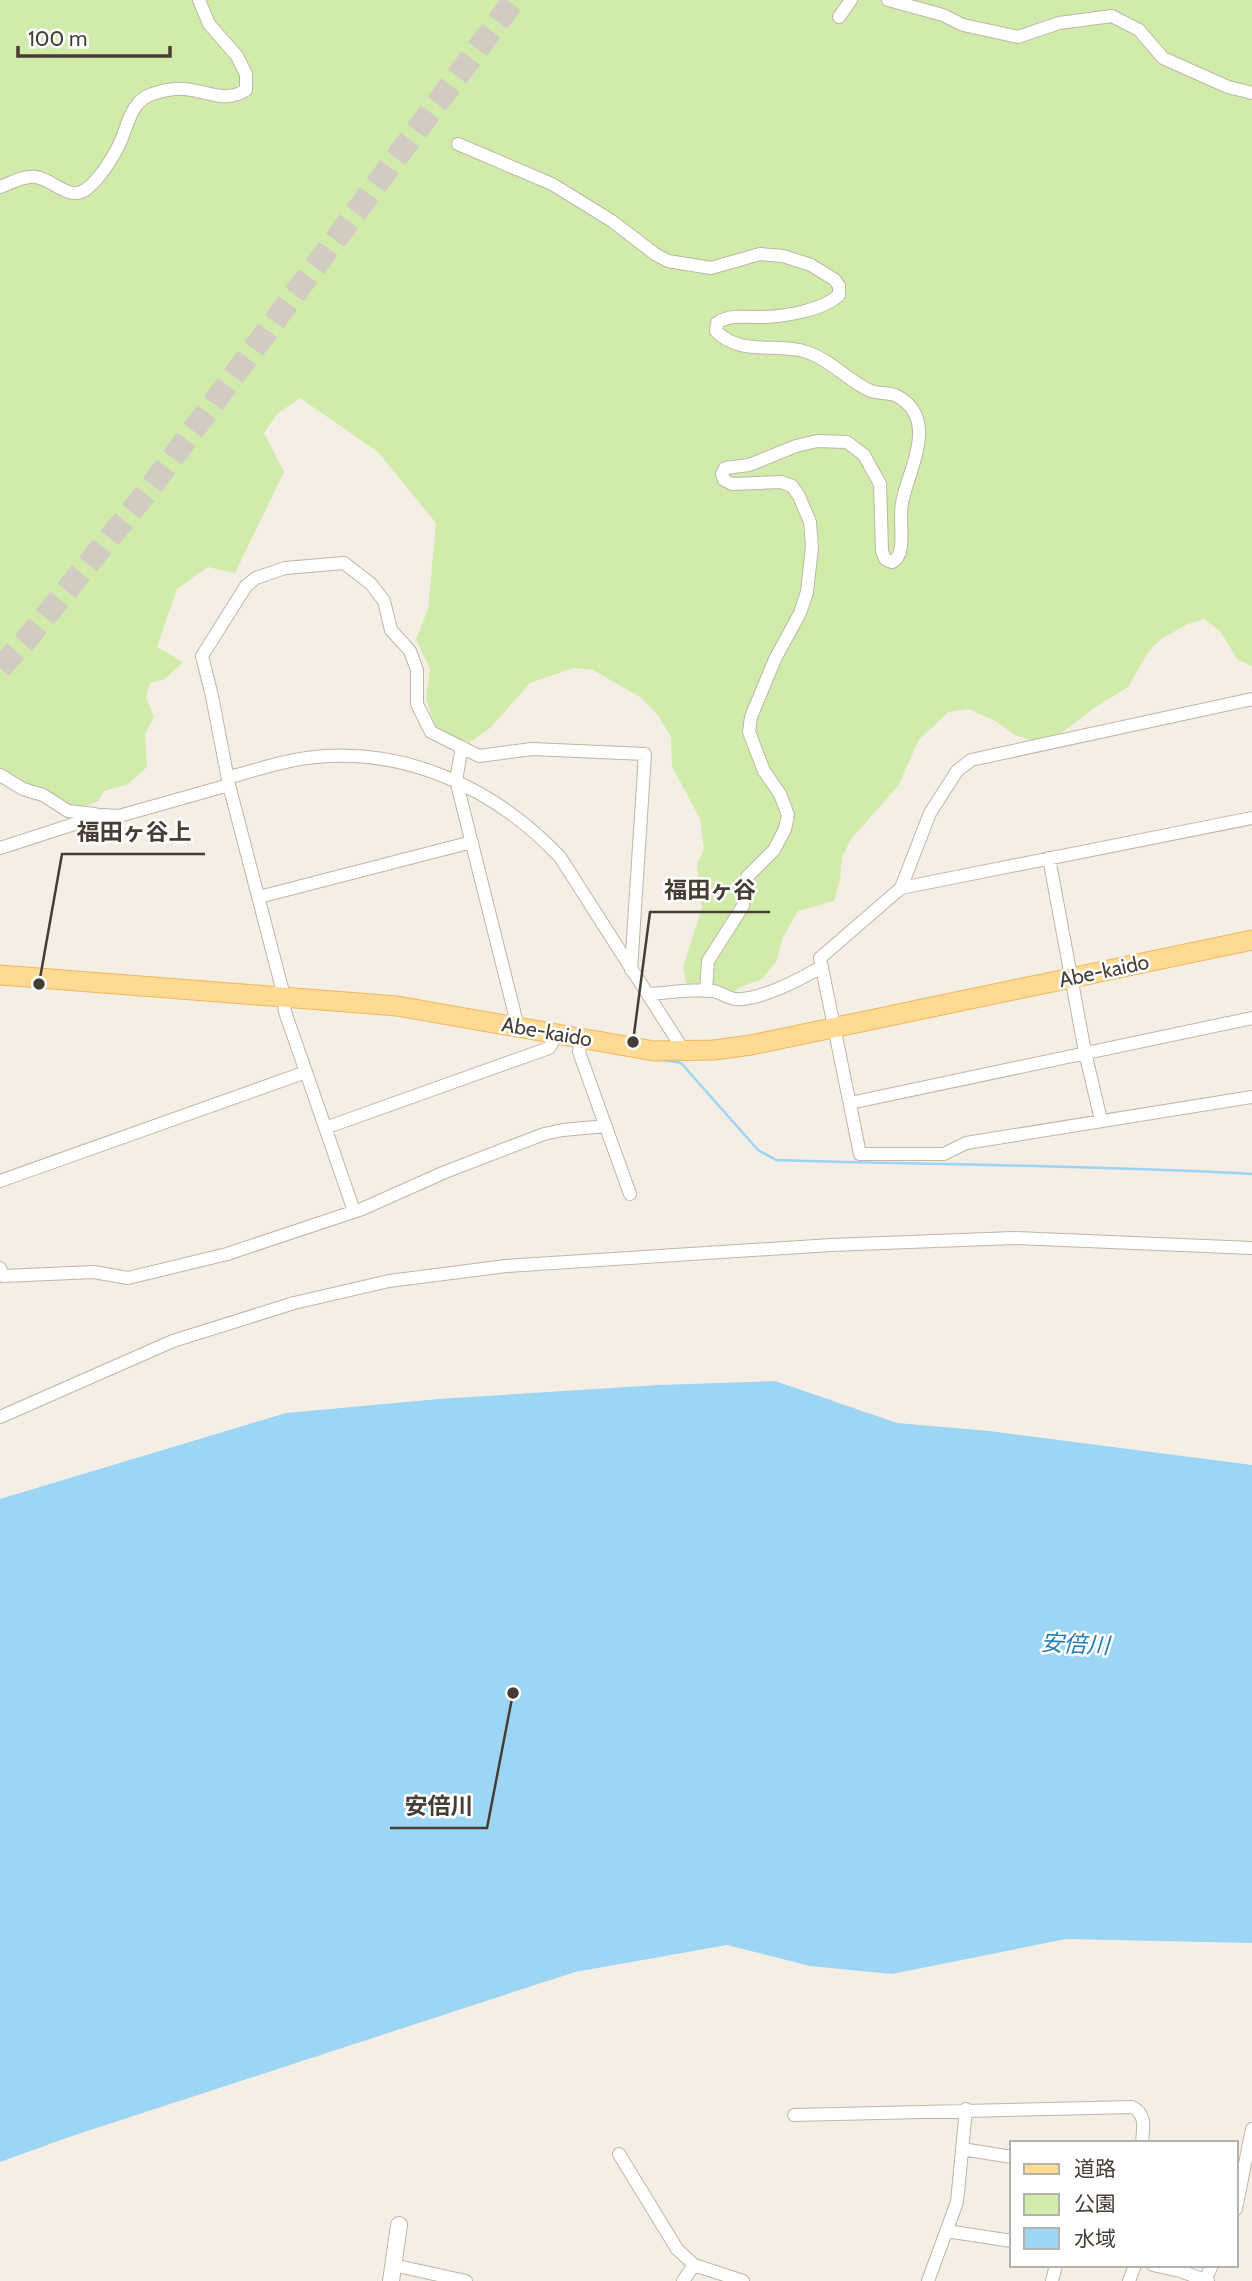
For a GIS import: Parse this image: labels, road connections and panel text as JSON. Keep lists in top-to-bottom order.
{
  "streets": {
    "main road": ["Abe-kaido"]
  },
  "water": ["安倍川"],
  "places": ["福田ヶ谷上", "福田ヶ谷", "安倍川"],
  "legend": ["道路", "公園", "水域"],
  "scale_bar": "100 m"
}
